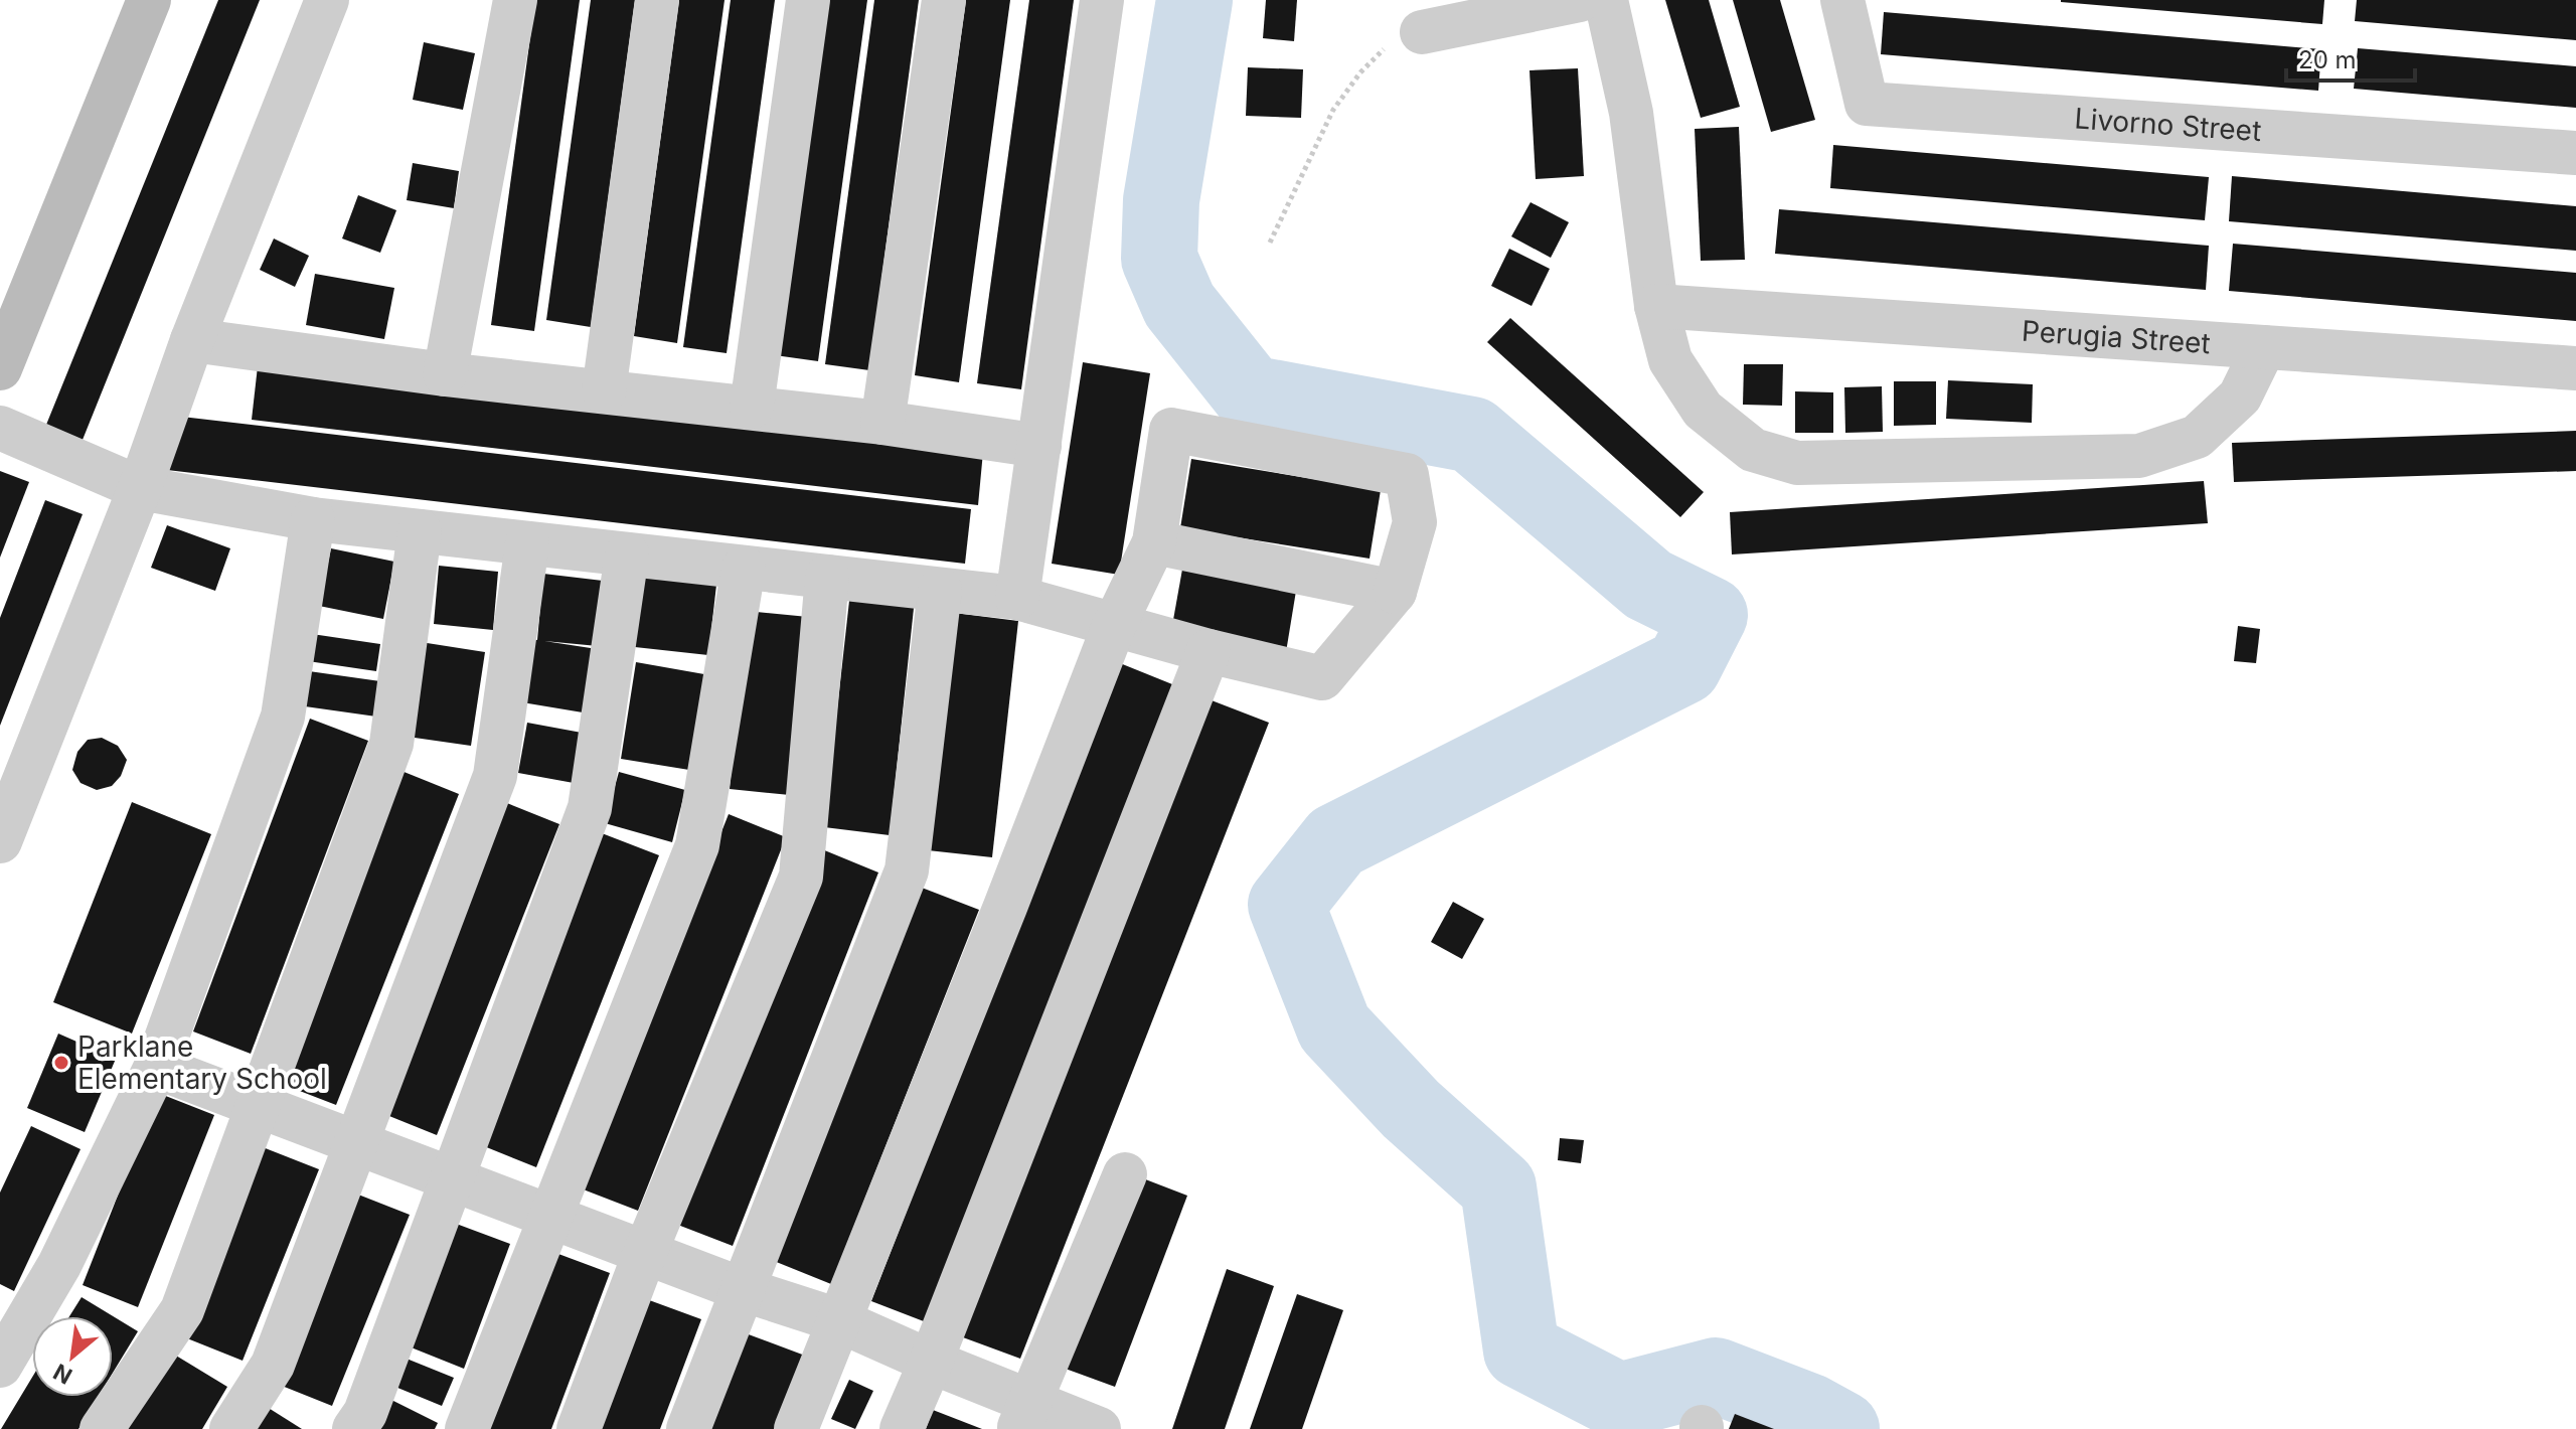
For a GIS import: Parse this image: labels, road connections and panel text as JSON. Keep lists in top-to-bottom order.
{
  "streets": {
    "street": ["Livorno Street", "Perugia Street"]
  },
  "places": ["Parklane Elementary School"],
  "scale_bar": "20 m",
  "north": "bottom left"
}
